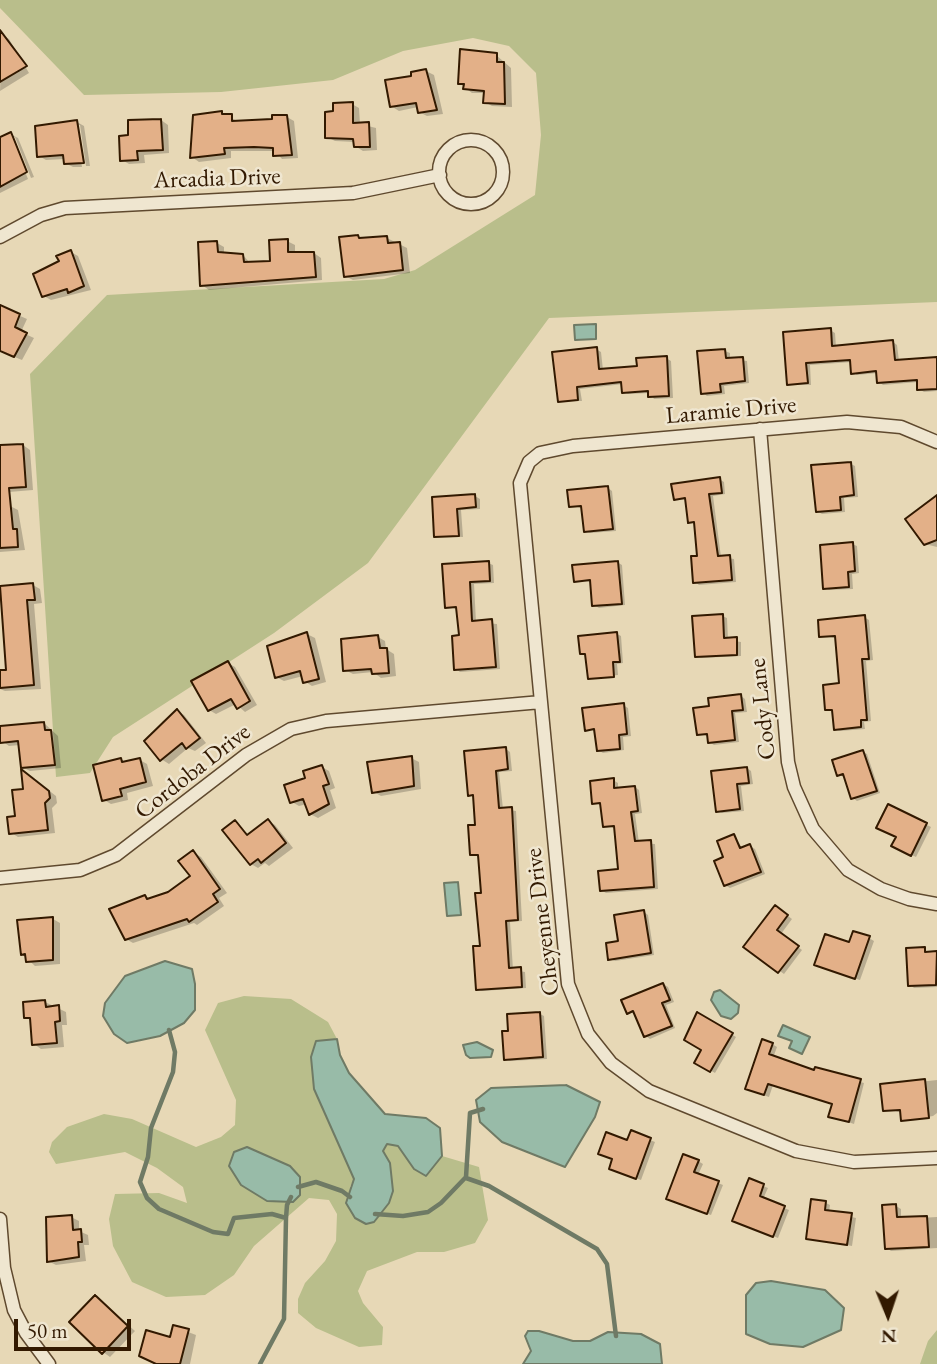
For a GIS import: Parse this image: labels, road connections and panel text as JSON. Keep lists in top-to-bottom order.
{
  "streets": {
    "street": [
      "Arcadia Drive",
      "Laramie Drive",
      "Cody Lane",
      "Cordoba Drive",
      "Cheyenne Drive"
    ]
  },
  "crossings": [
    ["Laramie Drive", "Cody Lane"],
    ["Laramie Drive", "Cheyenne Drive"],
    ["Cordoba Drive", "Cheyenne Drive"]
  ],
  "scale_bar": "50 m",
  "north": "bottom"
}
